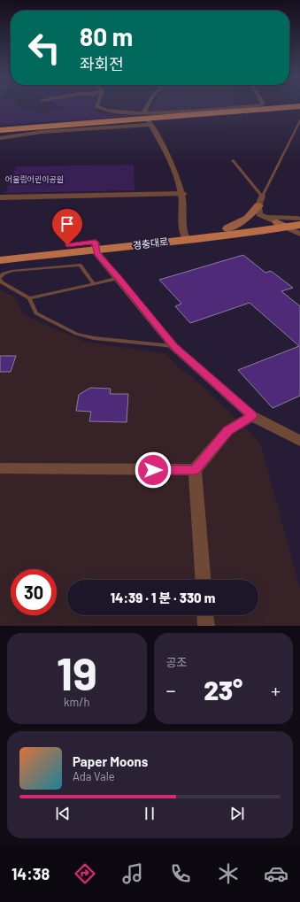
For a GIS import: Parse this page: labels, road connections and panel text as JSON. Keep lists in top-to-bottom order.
{
  "streets": {
    "main road": ["경충대로"]
  },
  "parks": ["어울림어린이공원"],
  "page": {
    "turn": ["80 m", "좌회전"],
    "limit": "30",
    "trip": "14:39 · 1 분 · 330 m",
    "tile": [
      ["19", "km/h"],
      "공조"
    ],
    "heat": ["−", "23°", "+"],
    "song": ["Paper Moons", "Ada Vale"],
    "tabs": "14:38"
  }
}
